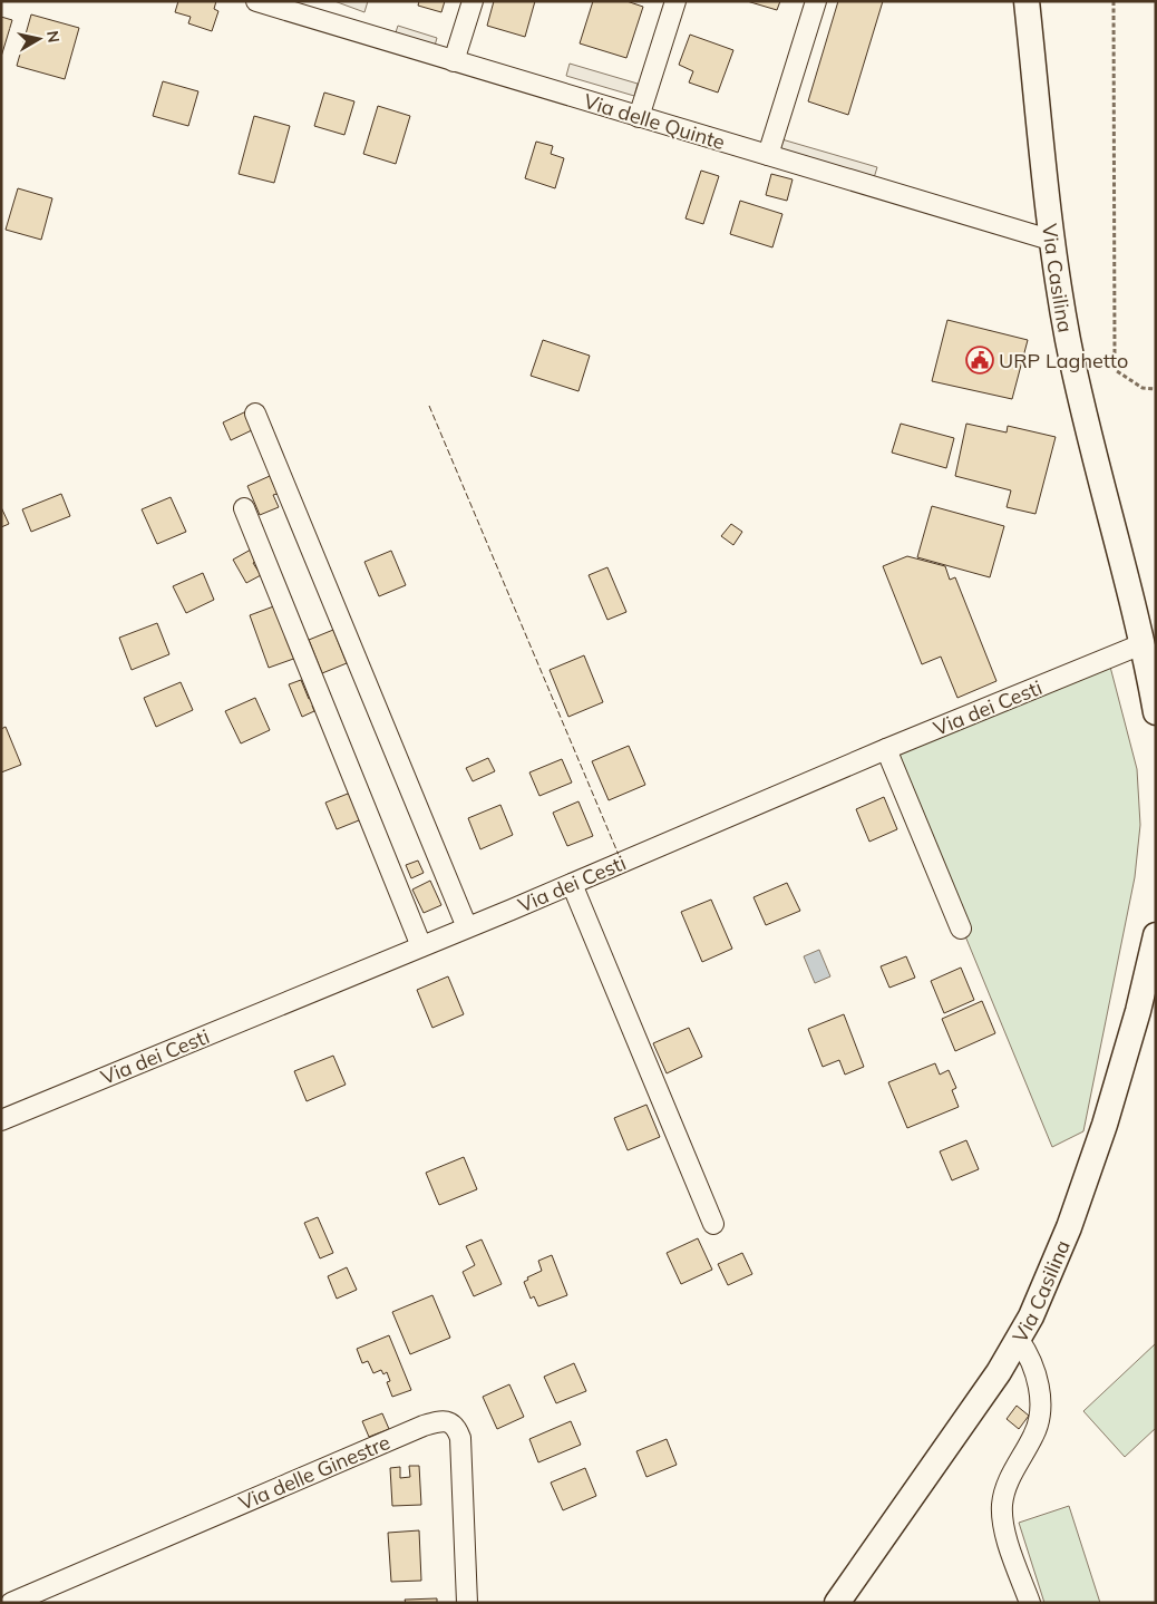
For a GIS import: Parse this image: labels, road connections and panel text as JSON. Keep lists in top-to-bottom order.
{
  "streets": {
    "main road": ["Via Casilina"],
    "street": ["Via delle Quinte", "Via dei Cesti", "Via delle Ginestre"]
  },
  "crossings": [
    ["Via delle Quinte", "Via Casilina"],
    ["Via Casilina", "Via dei Cesti"]
  ],
  "places": {
    "public building": ["URP Laghetto"]
  },
  "north": "right"
}
